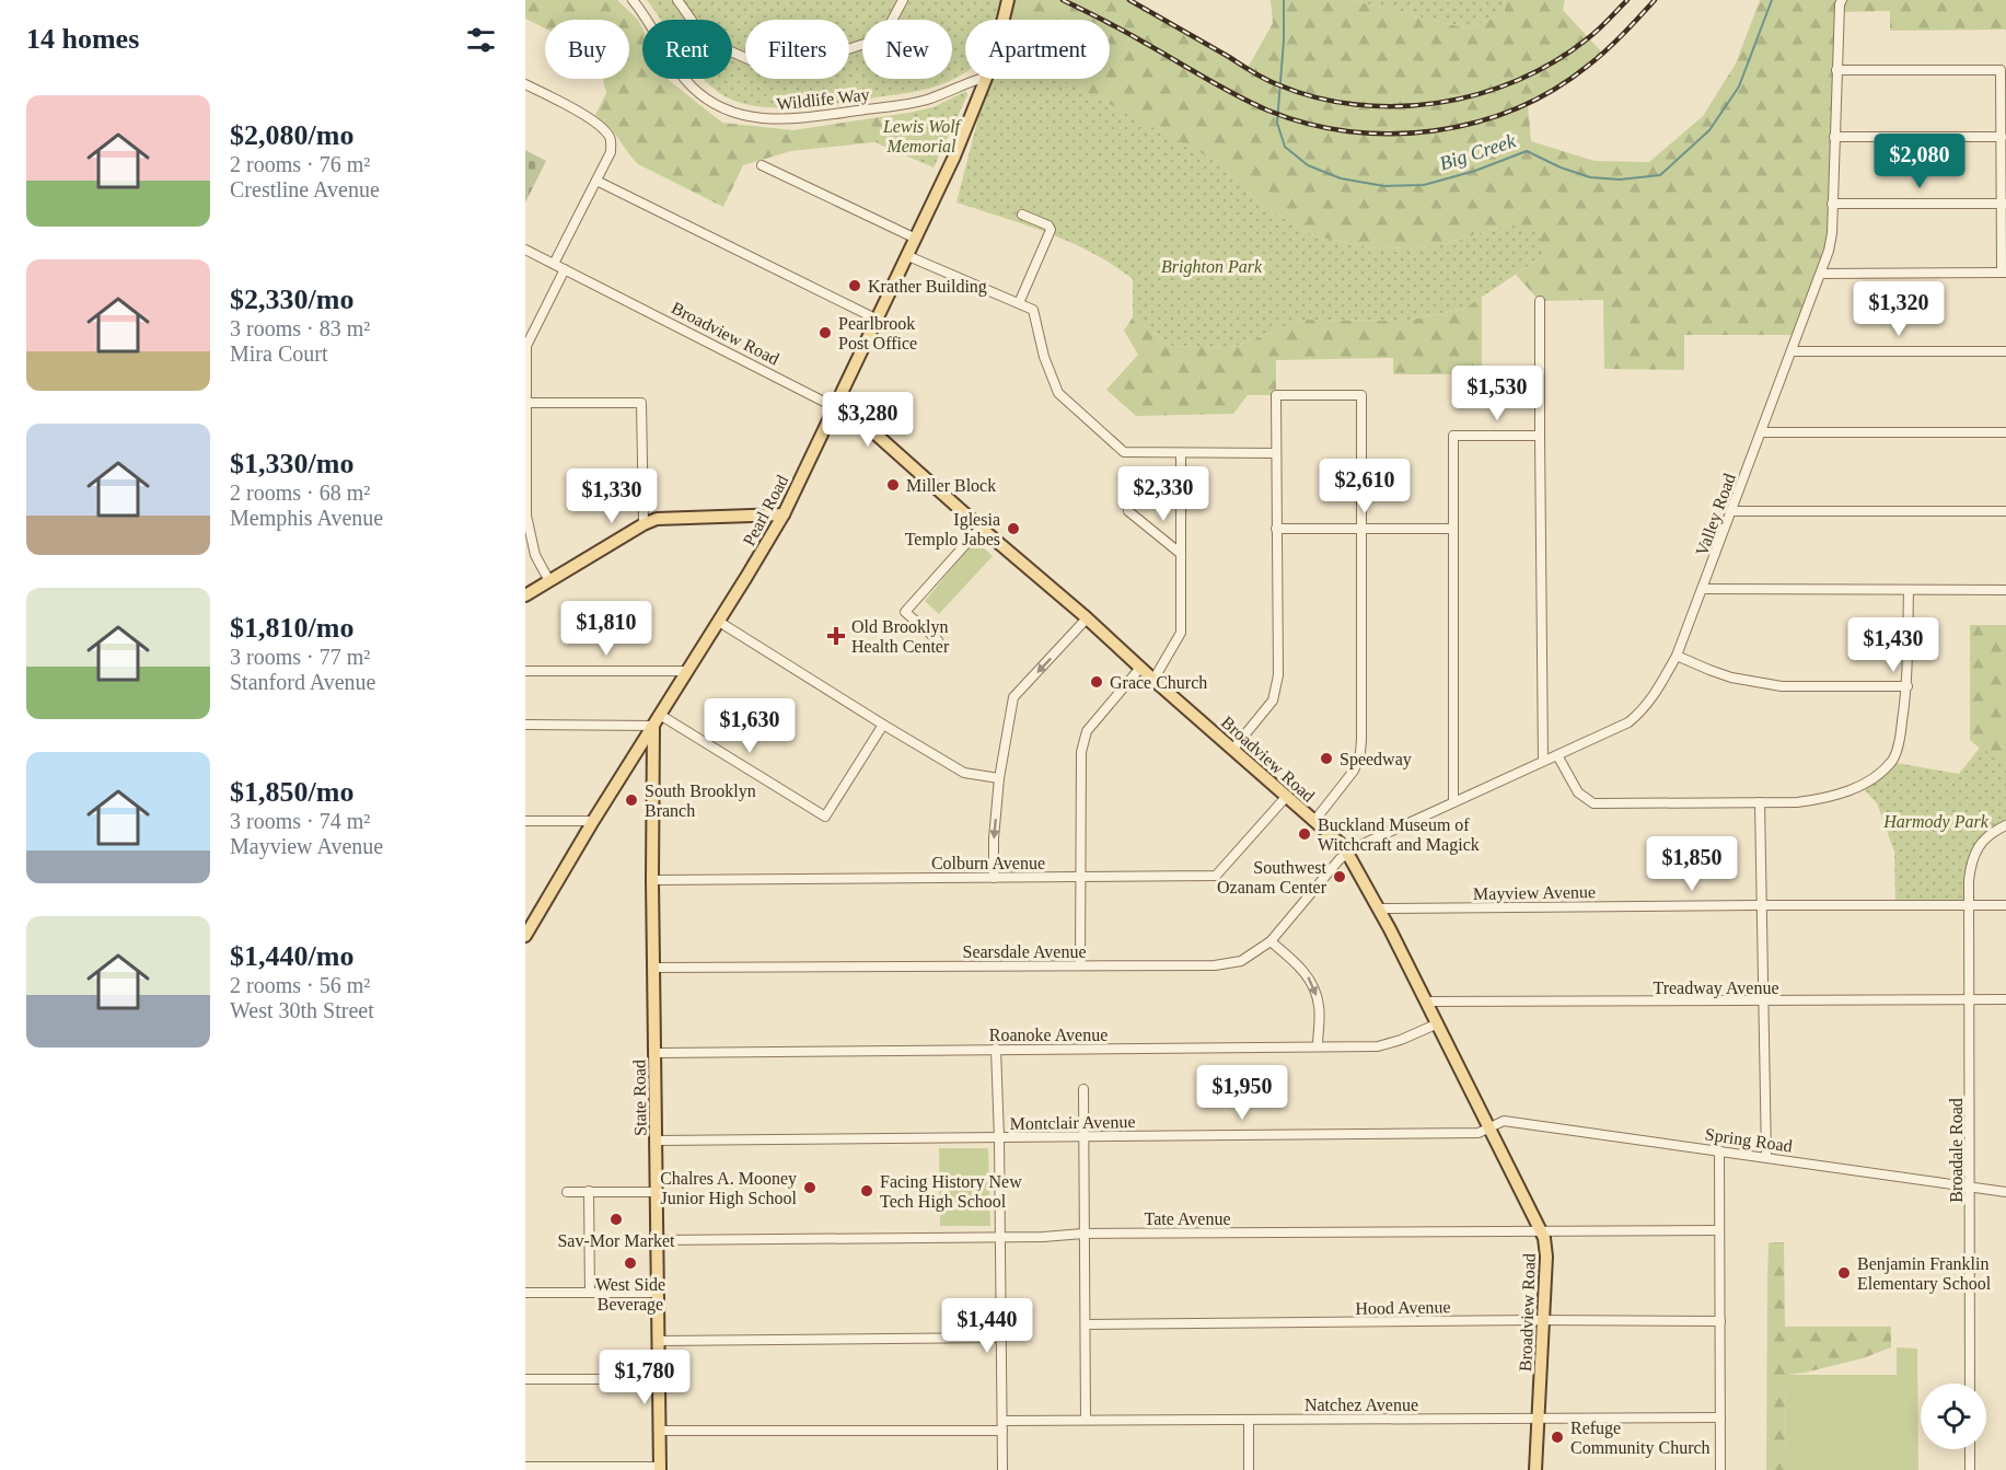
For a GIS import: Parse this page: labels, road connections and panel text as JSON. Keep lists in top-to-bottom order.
{
  "streets": {
    "main road": ["Broadview Road", "Pearl Road", "State Road"],
    "street": [
      "Wildlife Way",
      "Valley Road",
      "Colburn Avenue",
      "Mayview Avenue",
      "Searsdale Avenue",
      "Treadway Avenue",
      "Roanoke Avenue",
      "Montclair Avenue",
      "Spring Road",
      "Broadale Road",
      "Tate Avenue",
      "Hood Avenue",
      "Natchez Avenue"
    ]
  },
  "crossings": [
    ["Broadview Road", "Pearl Road"],
    ["Broadview Road", "Valley Road"],
    ["Broadview Road", "Colburn Avenue"],
    ["Broadview Road", "Mayview Avenue"],
    ["Broadview Road", "Searsdale Avenue"],
    ["Broadview Road", "Treadway Avenue"],
    ["Broadview Road", "Roanoke Avenue"],
    ["Broadview Road", "Montclair Avenue"],
    ["Broadview Road", "Spring Road"],
    ["Broadview Road", "Tate Avenue"],
    ["Broadview Road", "Hood Avenue"],
    ["Broadview Road", "Natchez Avenue"],
    ["Pearl Road", "State Road"],
    ["Valley Road", "Searsdale Avenue"],
    ["Colburn Avenue", "State Road"],
    ["Mayview Avenue", "Broadale Road"],
    ["Searsdale Avenue", "State Road"],
    ["Treadway Avenue", "Broadale Road"],
    ["Roanoke Avenue", "State Road"],
    ["State Road", "Montclair Avenue"],
    ["State Road", "Tate Avenue"],
    ["Montclair Avenue", "Spring Road"],
    ["Spring Road", "Broadale Road"]
  ],
  "water": ["Big Creek"],
  "parks": ["Lewis Wolf Memorial", "Brighton Park", "Harmody Park"],
  "places": {
    "other": [
      "Krather Building",
      "Pearlbrook Post Office",
      "Miller Block",
      "Iglesia Templo Jabes",
      "Grace Church",
      "Speedway",
      "South Brooklyn Branch",
      "Buckland Museum of Witchcraft and Magick",
      "Southwest Ozanam Center",
      "Chalres A. Mooney Junior High School",
      "Facing History New Tech High School",
      "Sav-Mor Market",
      "West Side Beverage",
      "Benjamin Franklin Elementary School",
      "Refuge Community Church"
    ],
    "health": ["Old Brooklyn Health Center"]
  },
  "page": {
    "heading": "14 homes",
    "chip": [
      "Buy",
      "Rent",
      "Filters",
      "New",
      "Apartment"
    ],
    "list": [
      {
        "name": "$2,080/mo",
        "note": "2 rooms · 76 m² · Crestline Avenue"
      },
      {
        "name": "$2,330/mo",
        "note": "3 rooms · 83 m² · Mira Court"
      },
      {
        "name": "$1,330/mo",
        "note": "2 rooms · 68 m² · Memphis Avenue"
      },
      {
        "name": "$1,810/mo",
        "note": "3 rooms · 77 m² · Stanford Avenue"
      },
      {
        "name": "$1,850/mo",
        "note": "3 rooms · 74 m² · Mayview Avenue"
      },
      {
        "name": "$1,440/mo",
        "note": "2 rooms · 56 m² · West 30th Street"
      }
    ],
    "price": [
      "$2,080",
      "$1,320",
      "$1,530",
      "$3,280",
      "$2,610",
      "$2,330",
      "$1,330",
      "$1,810",
      "$1,430",
      "$1,630",
      "$1,850",
      "$1,950",
      "$1,440",
      "$1,780"
    ]
  }
}
